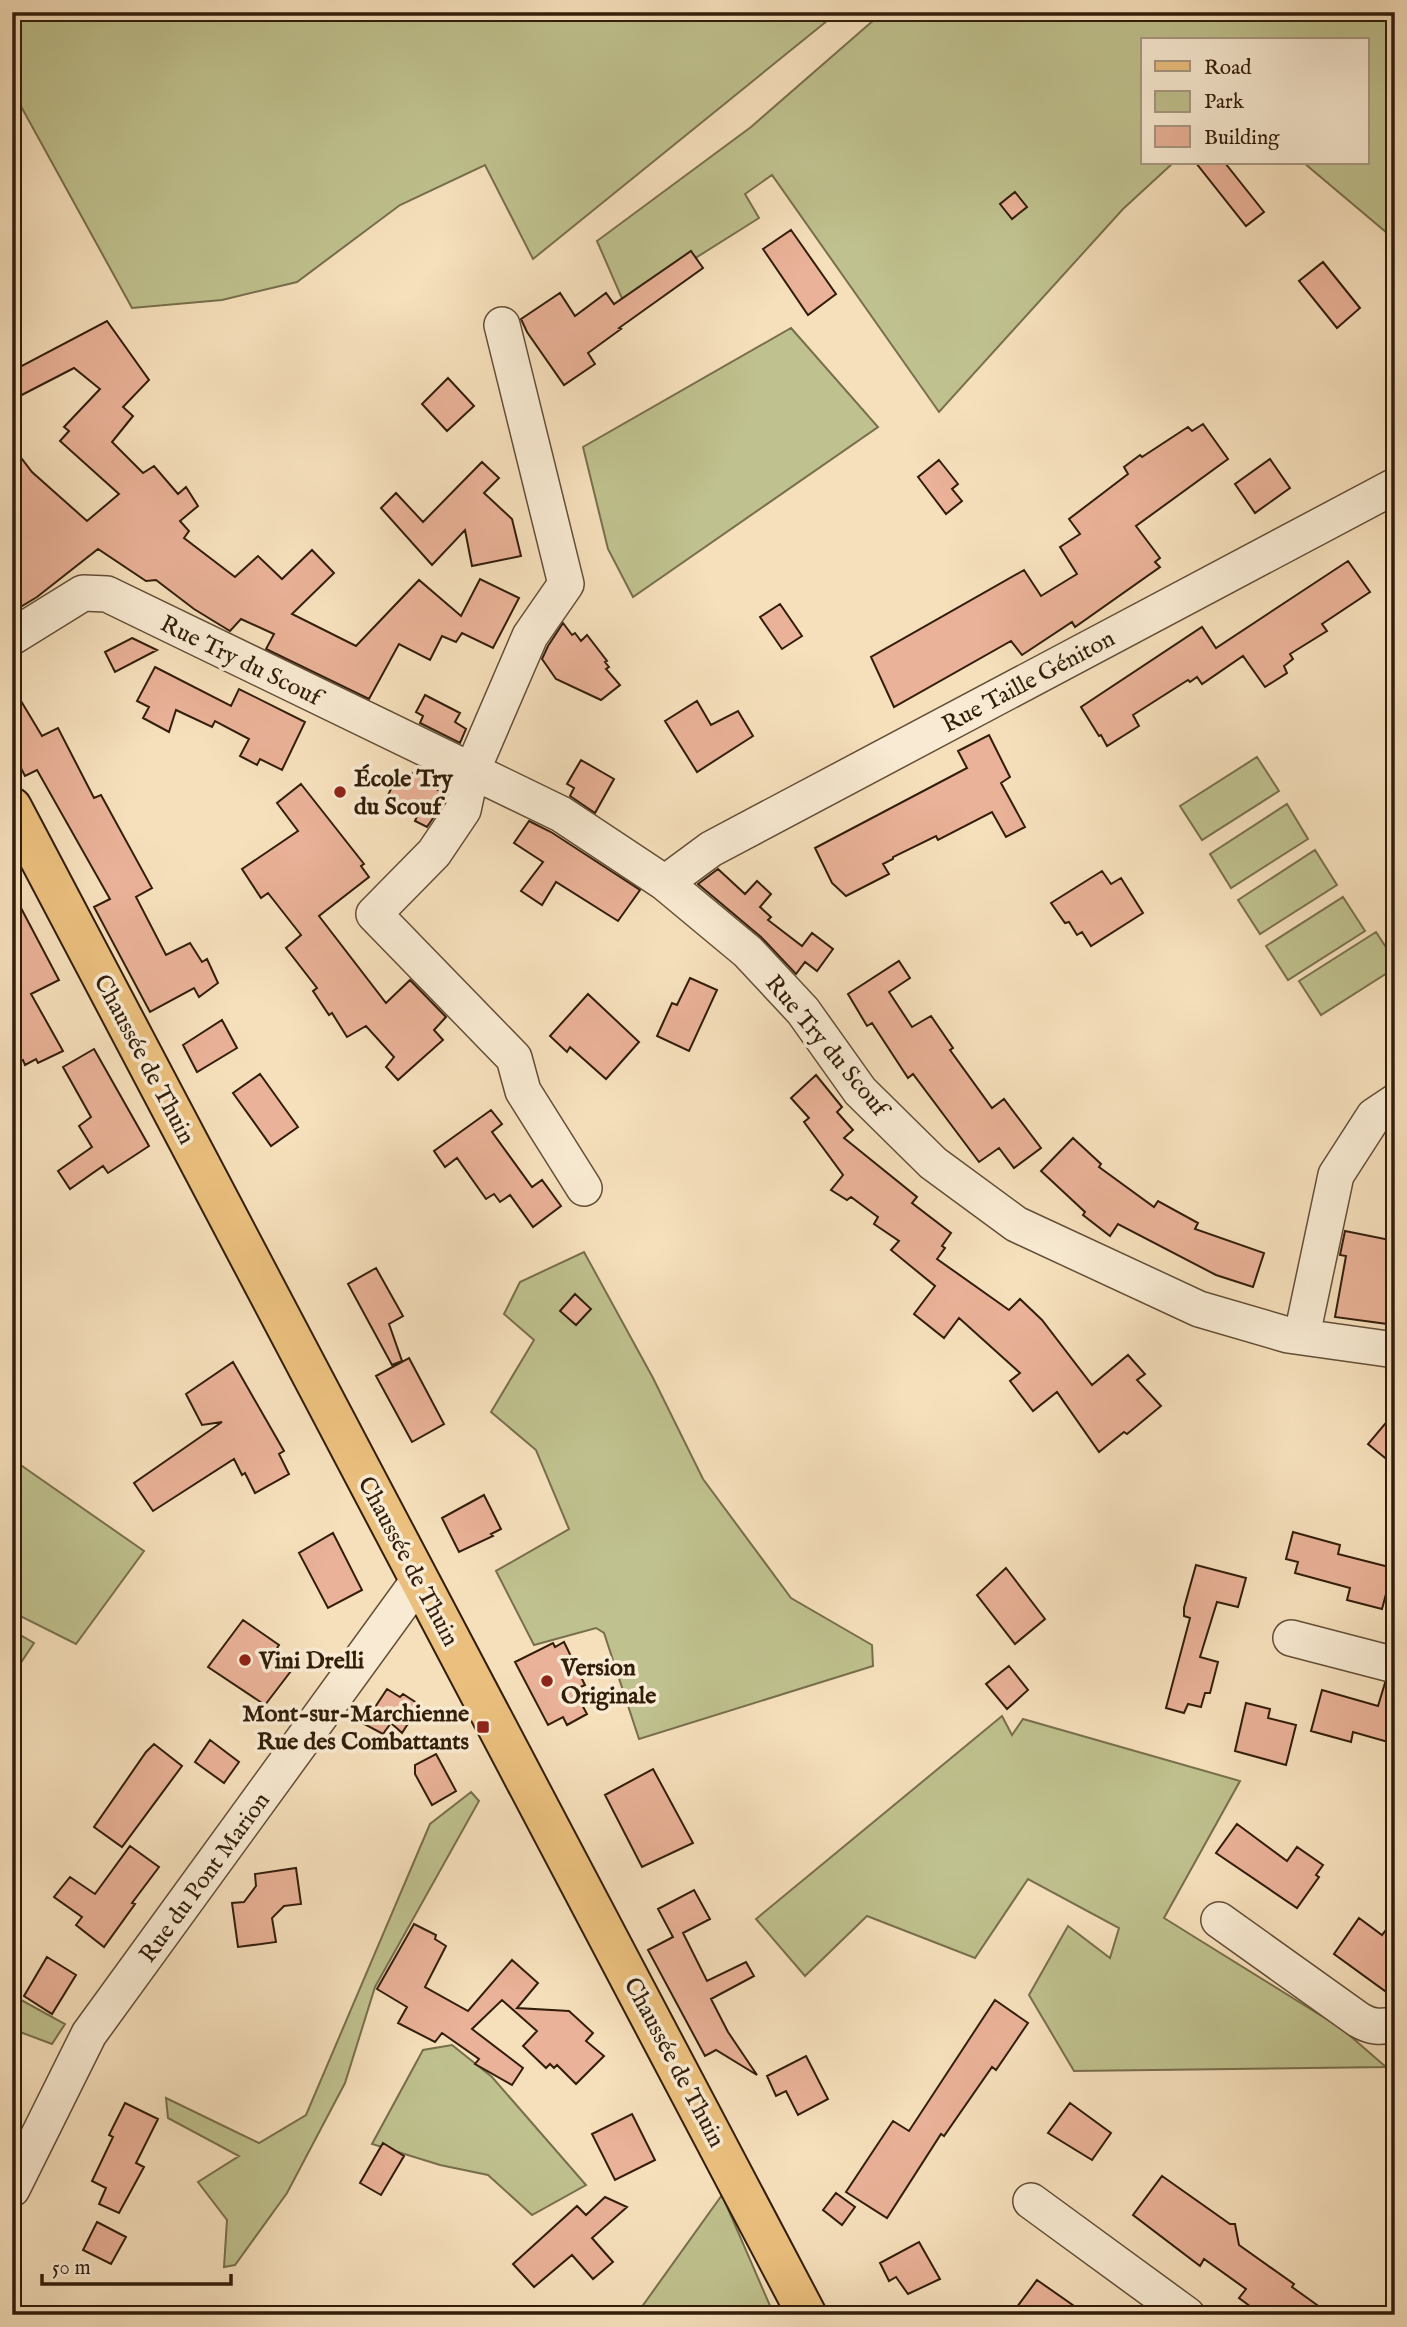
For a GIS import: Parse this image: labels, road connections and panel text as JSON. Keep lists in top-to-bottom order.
{
  "streets": {
    "main road": ["Chaussée de Thuin"],
    "street": ["Rue Try du Scouf", "Rue Taille Géniton", "Rue du Pont Marion"]
  },
  "crossings": [
    ["Rue Try du Scouf", "Rue Taille Géniton"],
    ["Chaussée de Thuin", "Rue du Pont Marion"]
  ],
  "places": {
    "other": ["École Try du Scouf", "Vini Drelli", "Version Originale"],
    "transit": ["Mont-sur-Marchienne Rue des Combattants"]
  },
  "legend": ["Road", "Park", "Building"],
  "scale_bar": "50 m"
}
